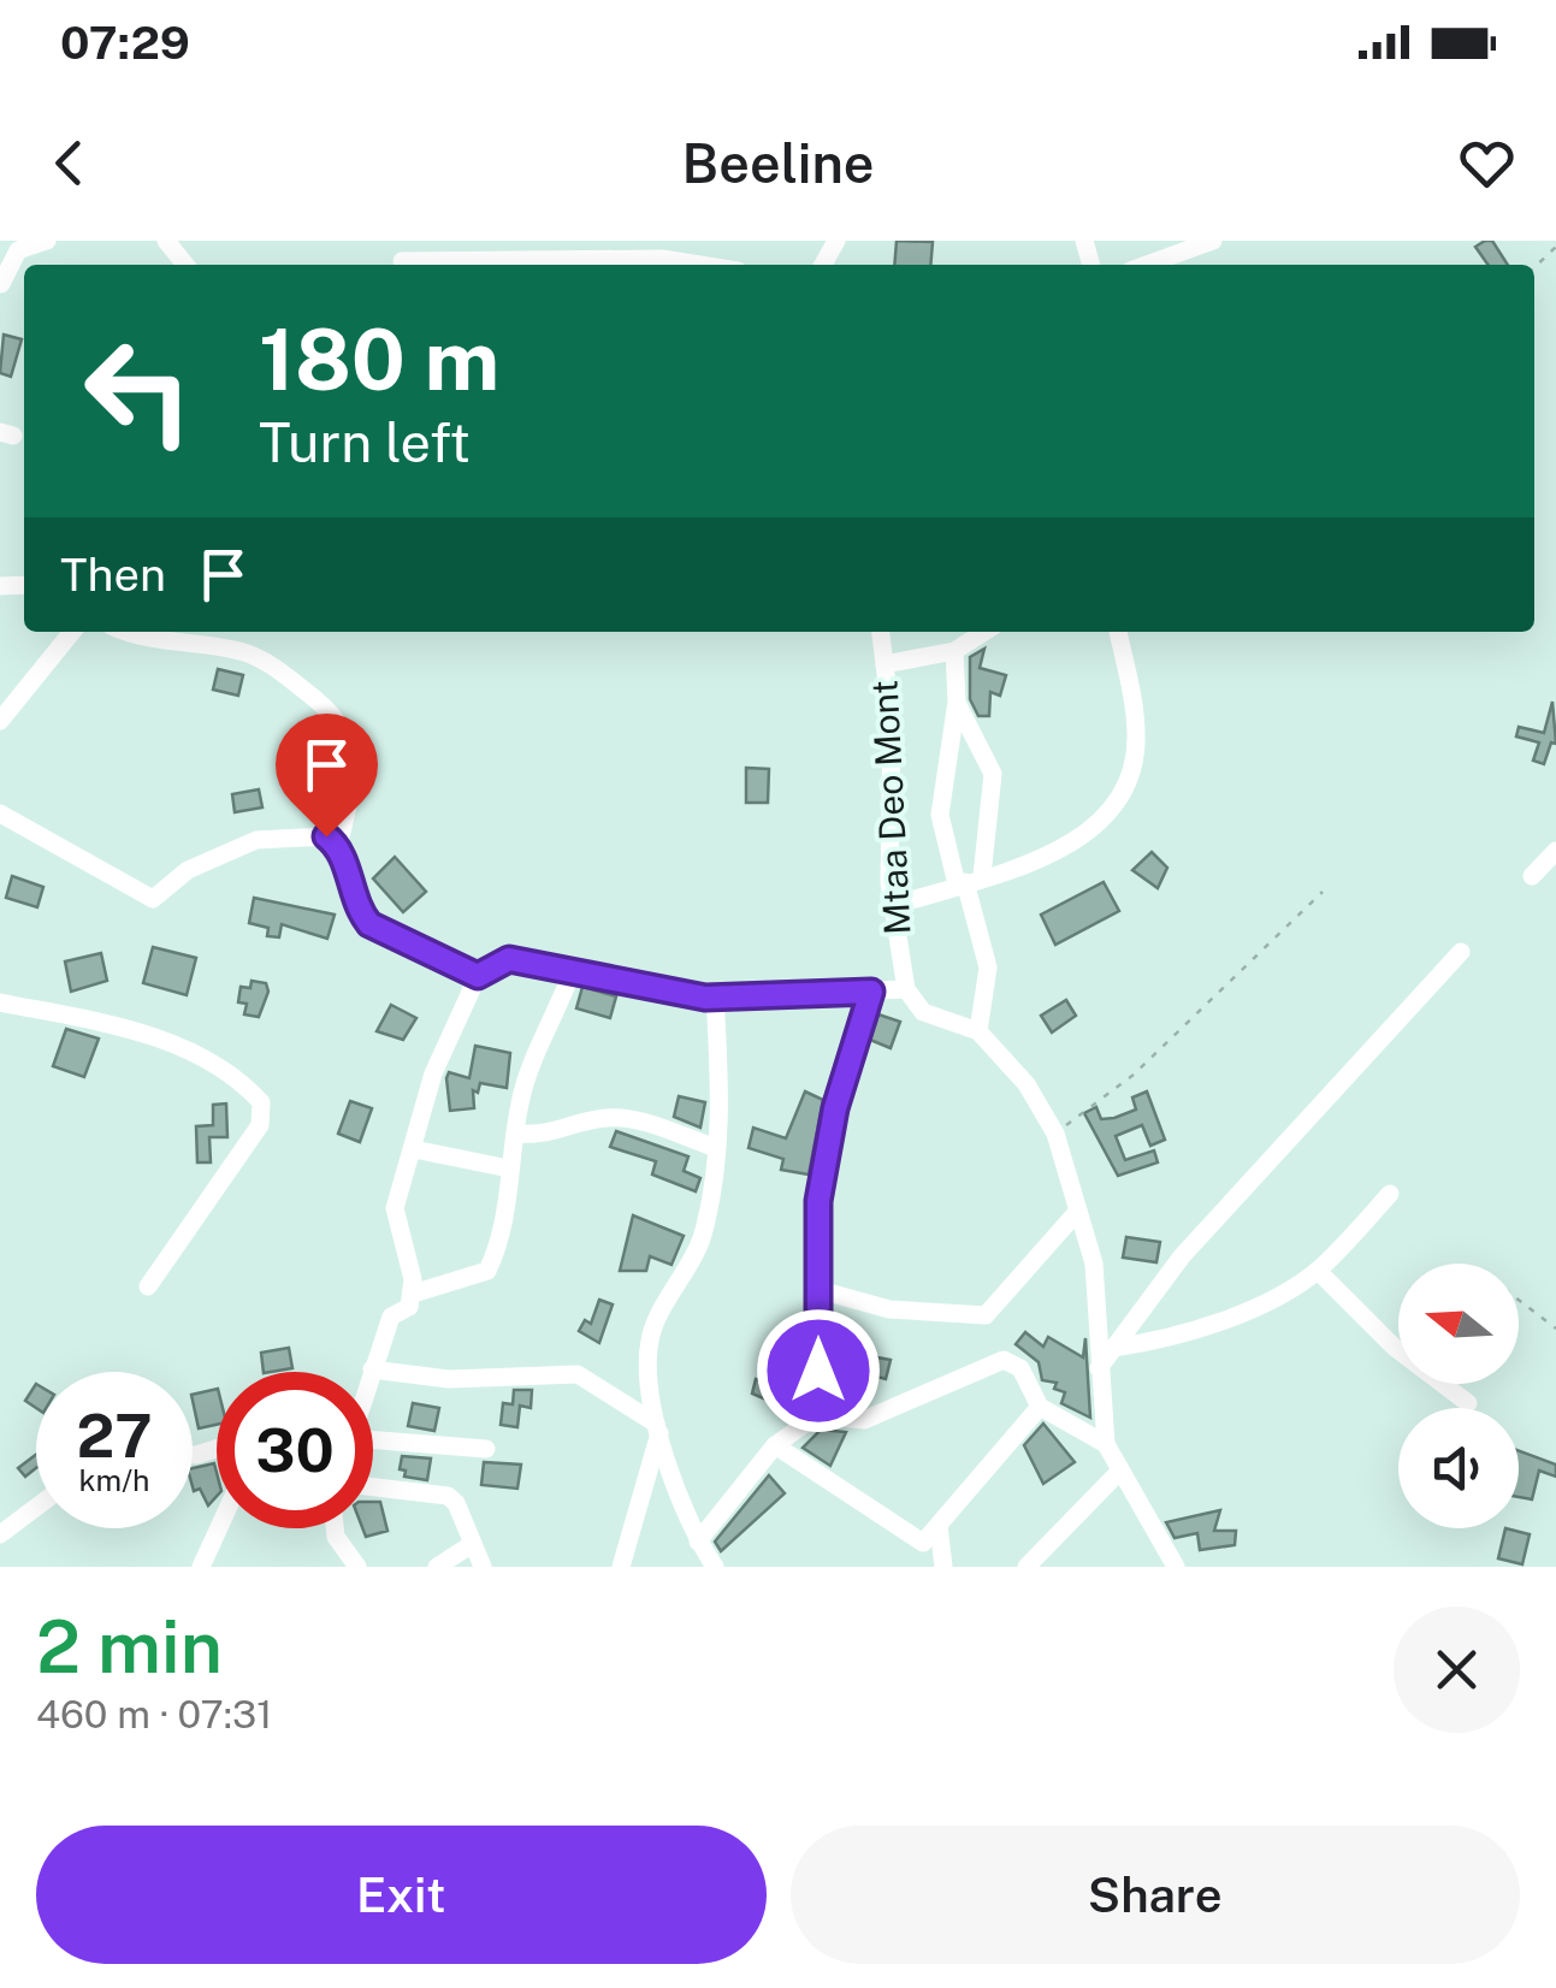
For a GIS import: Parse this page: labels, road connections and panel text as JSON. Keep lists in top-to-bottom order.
{
  "streets": {
    "street": ["Mtaa Deo Mont"]
  },
  "north": "left",
  "page": {
    "status": "07:29",
    "header": "Beeline",
    "turn": ["180 m", "Turn left"],
    "then": "Then",
    "speed": "27 km/h",
    "limit": "30",
    "heading": ["2 min", "460 m · 07:31"],
    "buttons": ["Exit", "Share"]
  }
}
